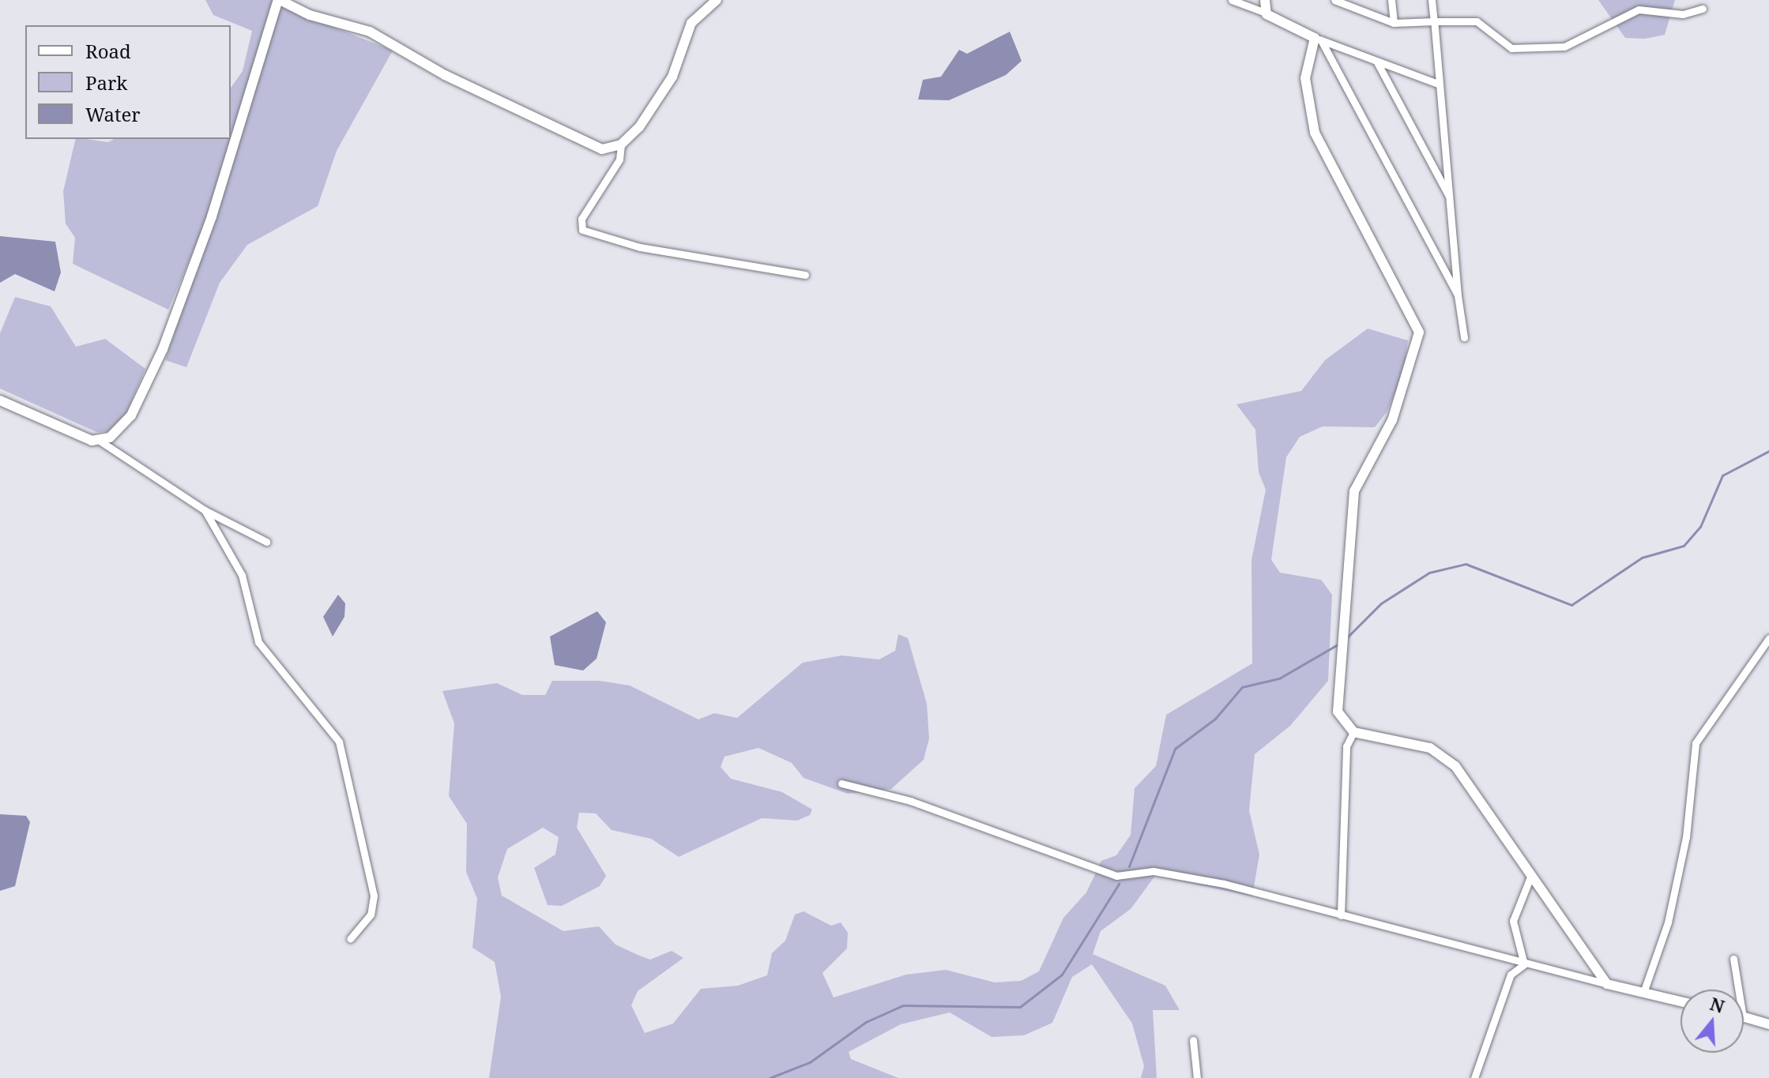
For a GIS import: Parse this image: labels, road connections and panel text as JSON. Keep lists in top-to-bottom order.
{
  "legend": ["Road", "Park", "Water"],
  "north": "top"
}
